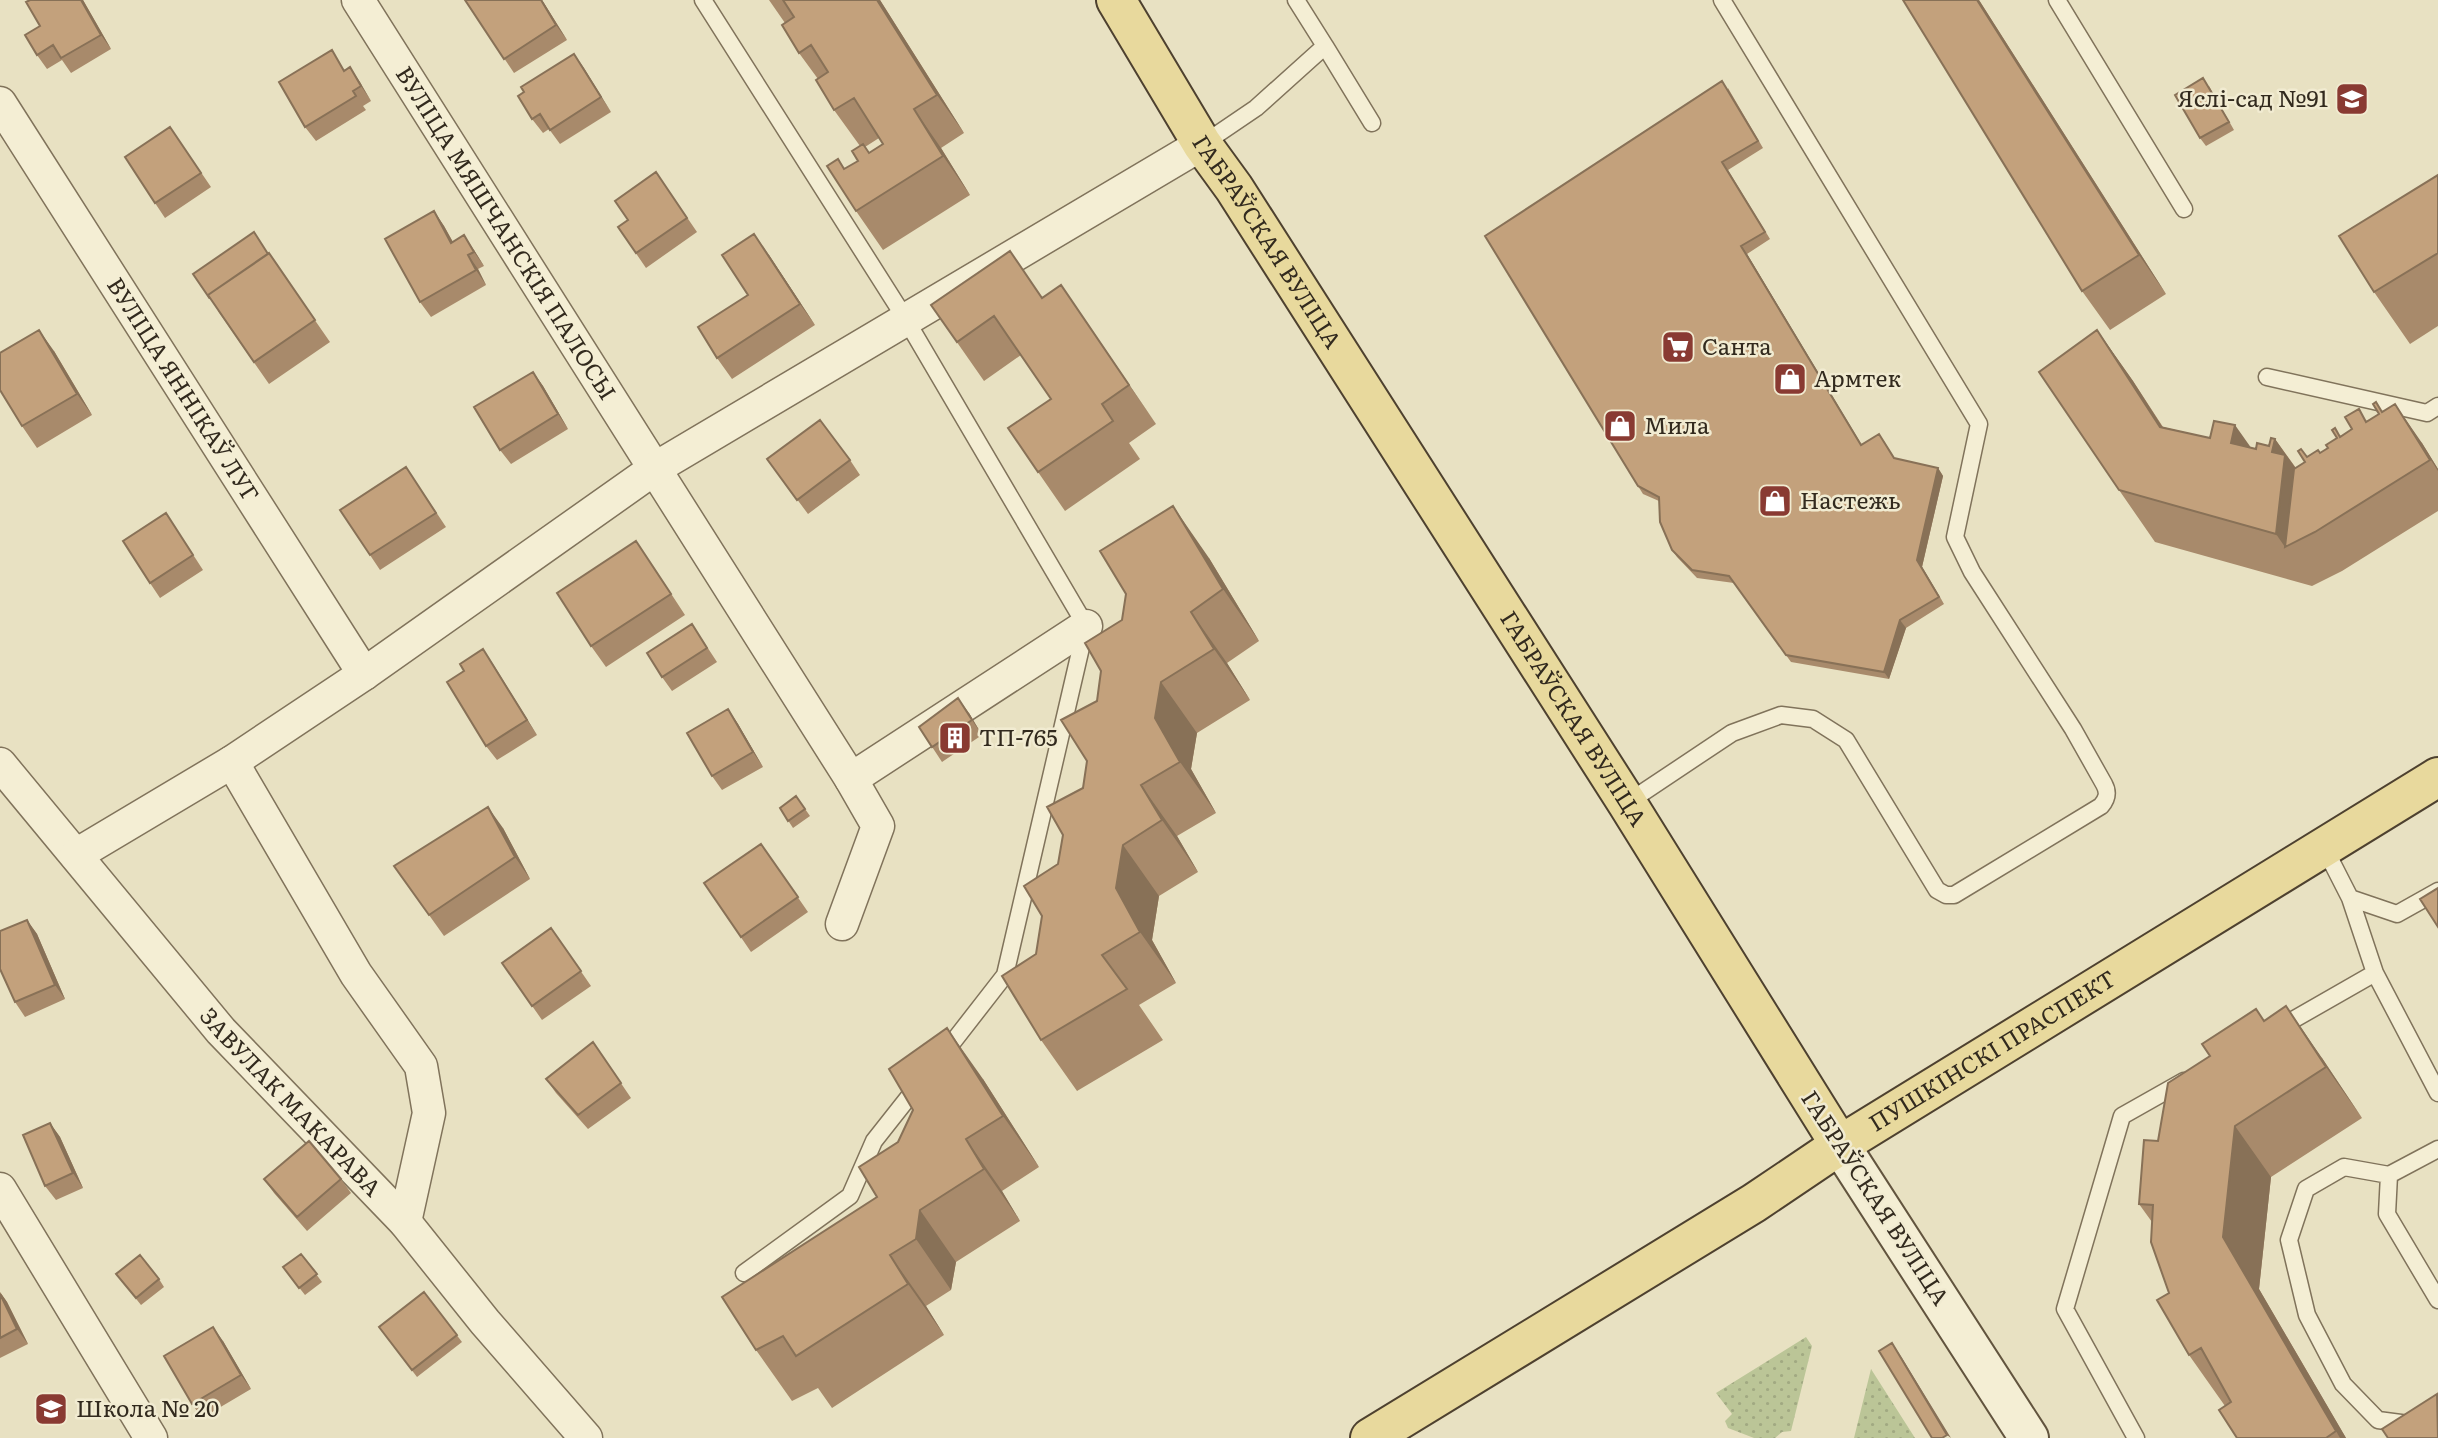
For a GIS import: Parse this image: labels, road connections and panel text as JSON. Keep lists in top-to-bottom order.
{
  "streets": {
    "main road": ["ГАБРАЎСКАЯ ВУЛІЦА", "ПУШКІНСКІ ПРАСПЕКТ"],
    "street": ["ВУЛІЦА МЯШЧАНСКІЯ ПАЛОСЫ", "ВУЛІЦА ЯННІКАЎ ЛУГ", "ЗАВУЛАК МАКАРАВА"]
  },
  "crossings": [
    ["ГАБРАЎСКАЯ ВУЛІЦА", "ПУШКІНСКІ ПРАСПЕКТ"]
  ],
  "places": {
    "school or university": ["Яслі-сад №91", "Школа № 20"],
    "supermarket": ["Санта"],
    "shop": ["Армтек", "Мила", "Настежь"],
    "building": ["ТП-765"]
  }
}
